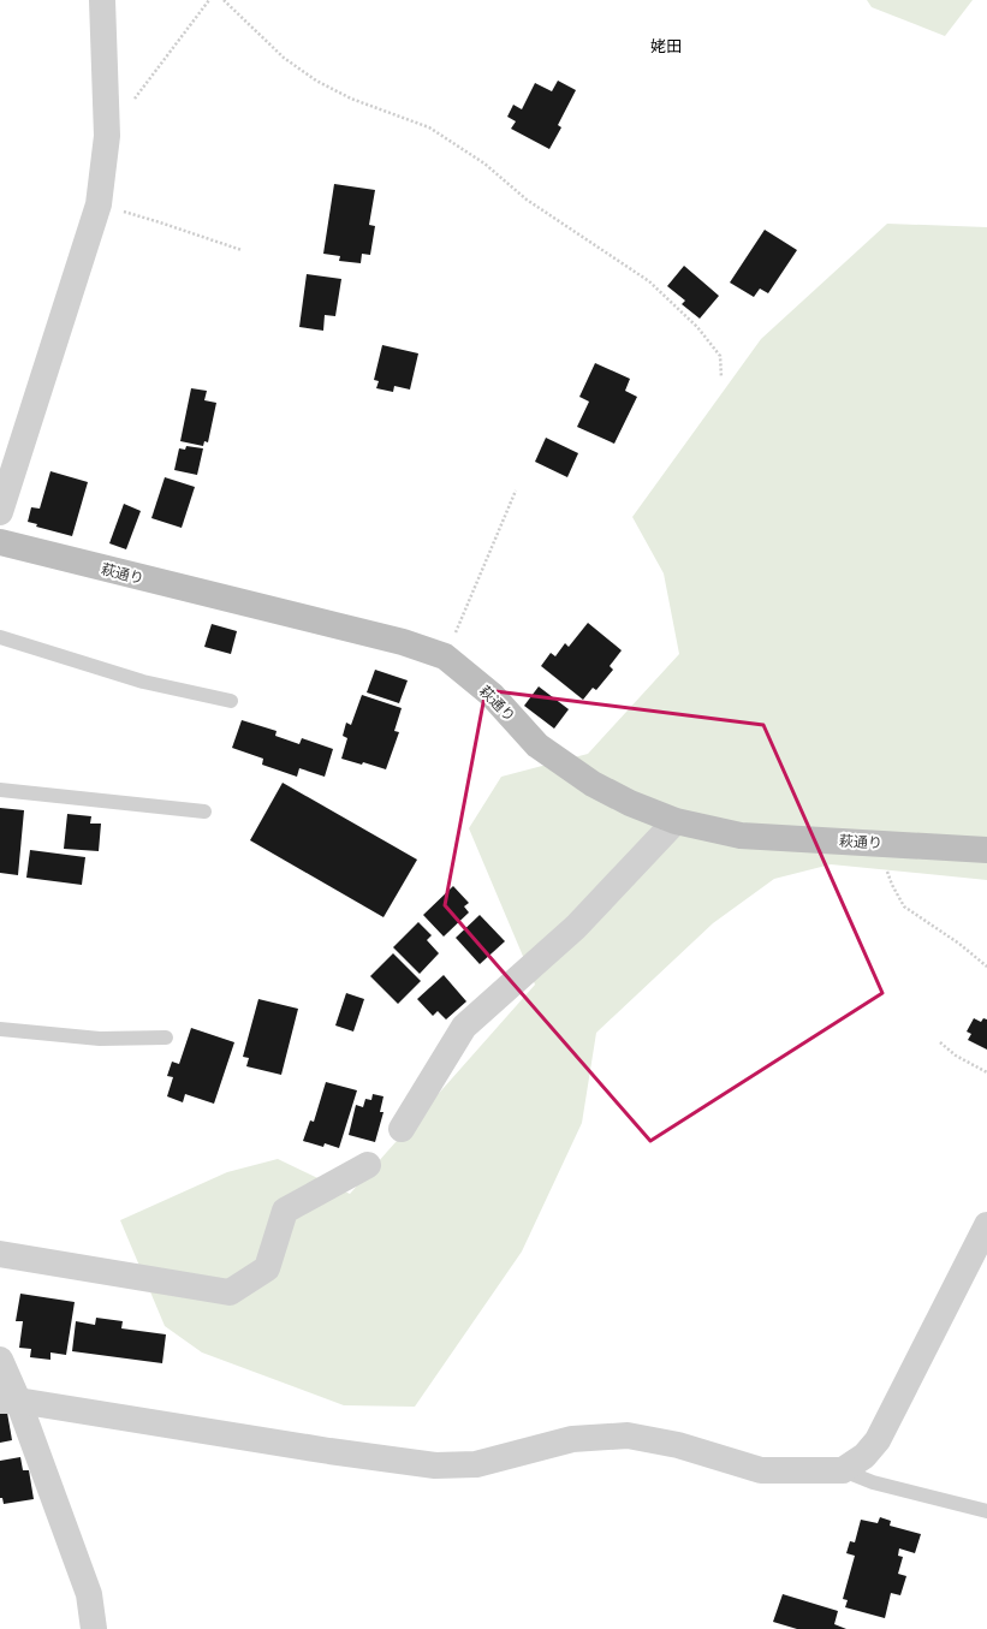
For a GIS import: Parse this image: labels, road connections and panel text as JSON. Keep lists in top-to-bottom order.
{
  "streets": {
    "street": ["萩通り"]
  },
  "districts": ["姥田"]
}
